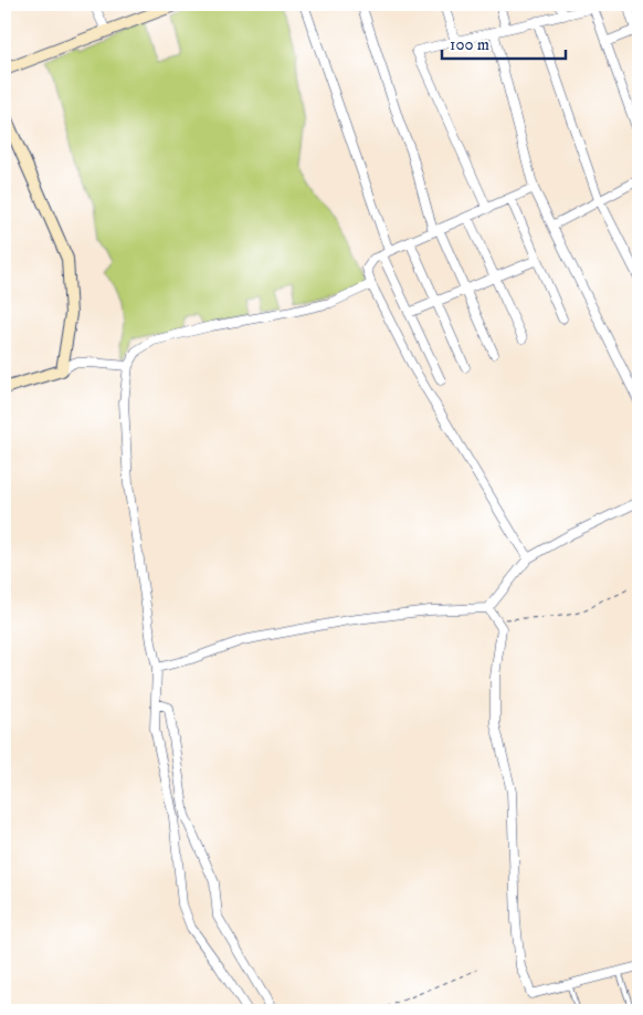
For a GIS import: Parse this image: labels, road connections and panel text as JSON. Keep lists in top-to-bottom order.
{
  "scale_bar": "100 m"
}
